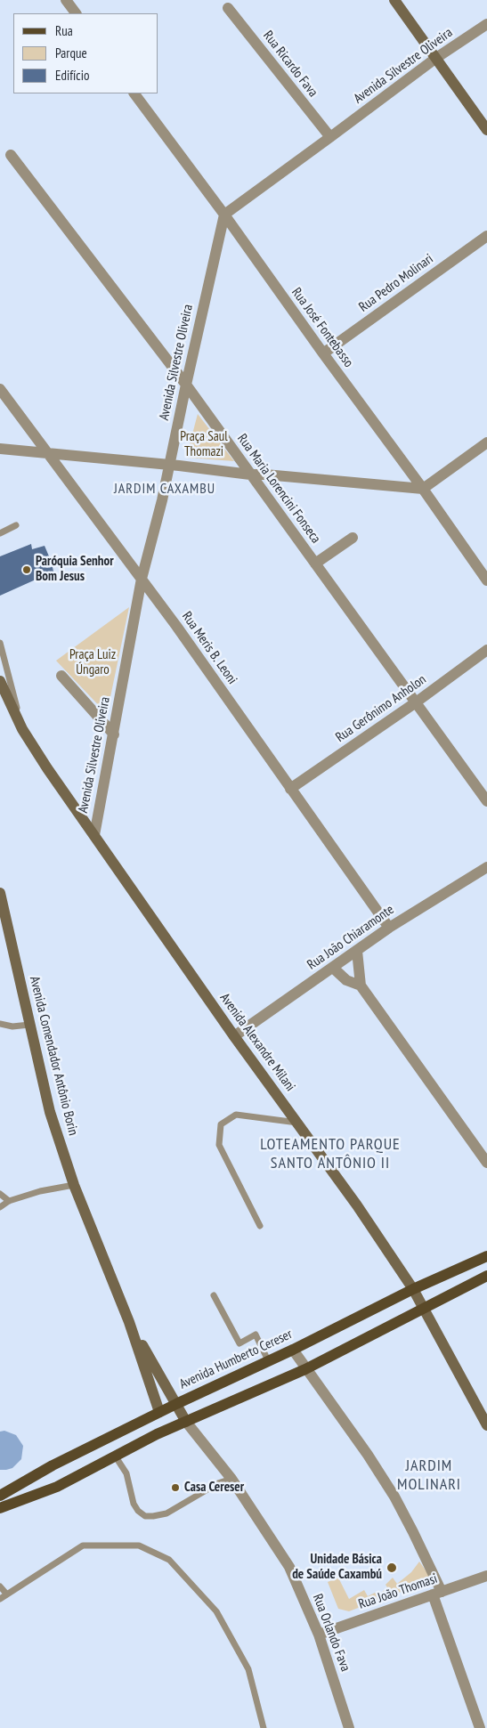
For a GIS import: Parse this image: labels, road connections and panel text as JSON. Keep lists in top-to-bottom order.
{
  "streets": {
    "main road": ["Avenida Humberto Cereser"],
    "street": [
      "Rua Ricardo Fava",
      "Avenida Silvestre Oliveira",
      "Rua Pedro Molinari",
      "Rua José Fontebasso",
      "Rua Maria Lorencini Fonseca",
      "Rua Meris B. Leoni",
      "Rua Gerônimo Anholon",
      "Rua João Chiaramonte",
      "Avenida Alexandre Milani",
      "Avenida Comendador Antônio Borin",
      "Rua João Thomasi",
      "Rua Orlando Fava"
    ]
  },
  "crossings": [
    ["Rua Ricardo Fava", "Avenida Silvestre Oliveira"],
    ["Avenida Silvestre Oliveira", "Rua José Fontebasso"],
    ["Avenida Silvestre Oliveira", "Rua Maria Lorencini Fonseca"],
    ["Avenida Silvestre Oliveira", "Rua Meris B. Leoni"],
    ["Avenida Silvestre Oliveira", "Avenida Alexandre Milani"],
    ["Rua Pedro Molinari", "Rua José Fontebasso"],
    ["Rua Maria Lorencini Fonseca", "Rua Gerônimo Anholon"],
    ["Rua Meris B. Leoni", "Rua Gerônimo Anholon"],
    ["Rua Meris B. Leoni", "Rua João Chiaramonte"],
    ["Rua João Chiaramonte", "Avenida Alexandre Milani"],
    ["Avenida Alexandre Milani", "Avenida Humberto Cereser"],
    ["Avenida Comendador Antônio Borin", "Avenida Humberto Cereser"],
    ["Avenida Comendador Antônio Borin", "Rua Orlando Fava"],
    ["Rua João Thomasi", "Rua Orlando Fava"]
  ],
  "districts": ["JARDIM CAXAMBU", "LOTEAMENTO PARQUE SANTO ANTÔNIO II", "JARDIM MOLINARI"],
  "parks": ["Praça Saul Thomazi", "Praça Luiz Úngaro"],
  "places": ["Paróquia Senhor Bom Jesus", "Casa Cereser", "Unidade Básica de Saúde Caxambú"],
  "legend": ["Rua", "Parque", "Edifício"]
}
